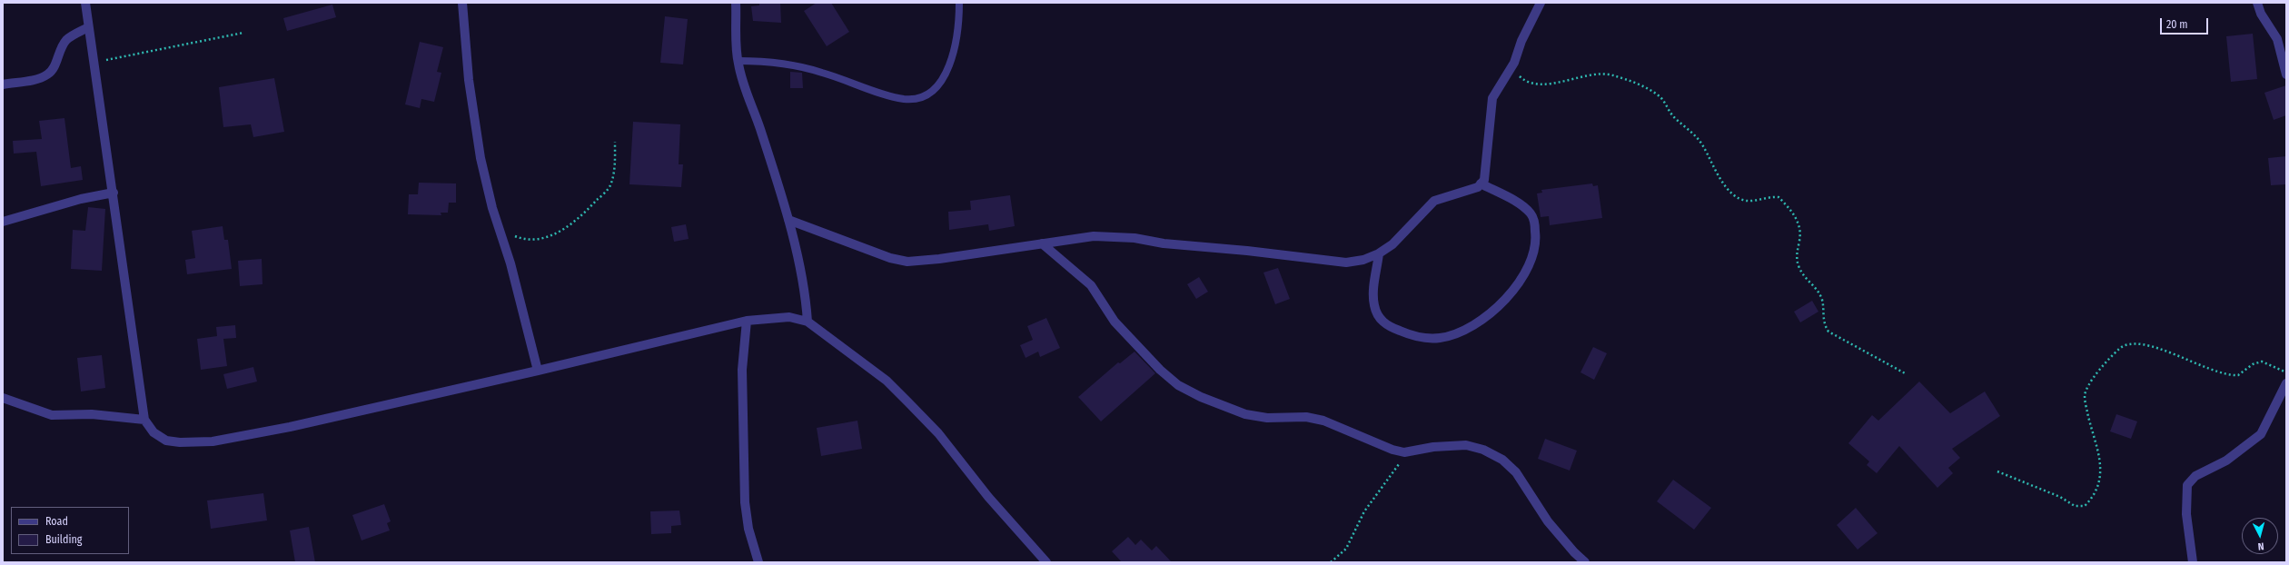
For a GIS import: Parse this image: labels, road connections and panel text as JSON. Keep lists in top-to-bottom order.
{
  "legend": ["Road", "Building"],
  "scale_bar": "20 m",
  "north": "bottom"
}
